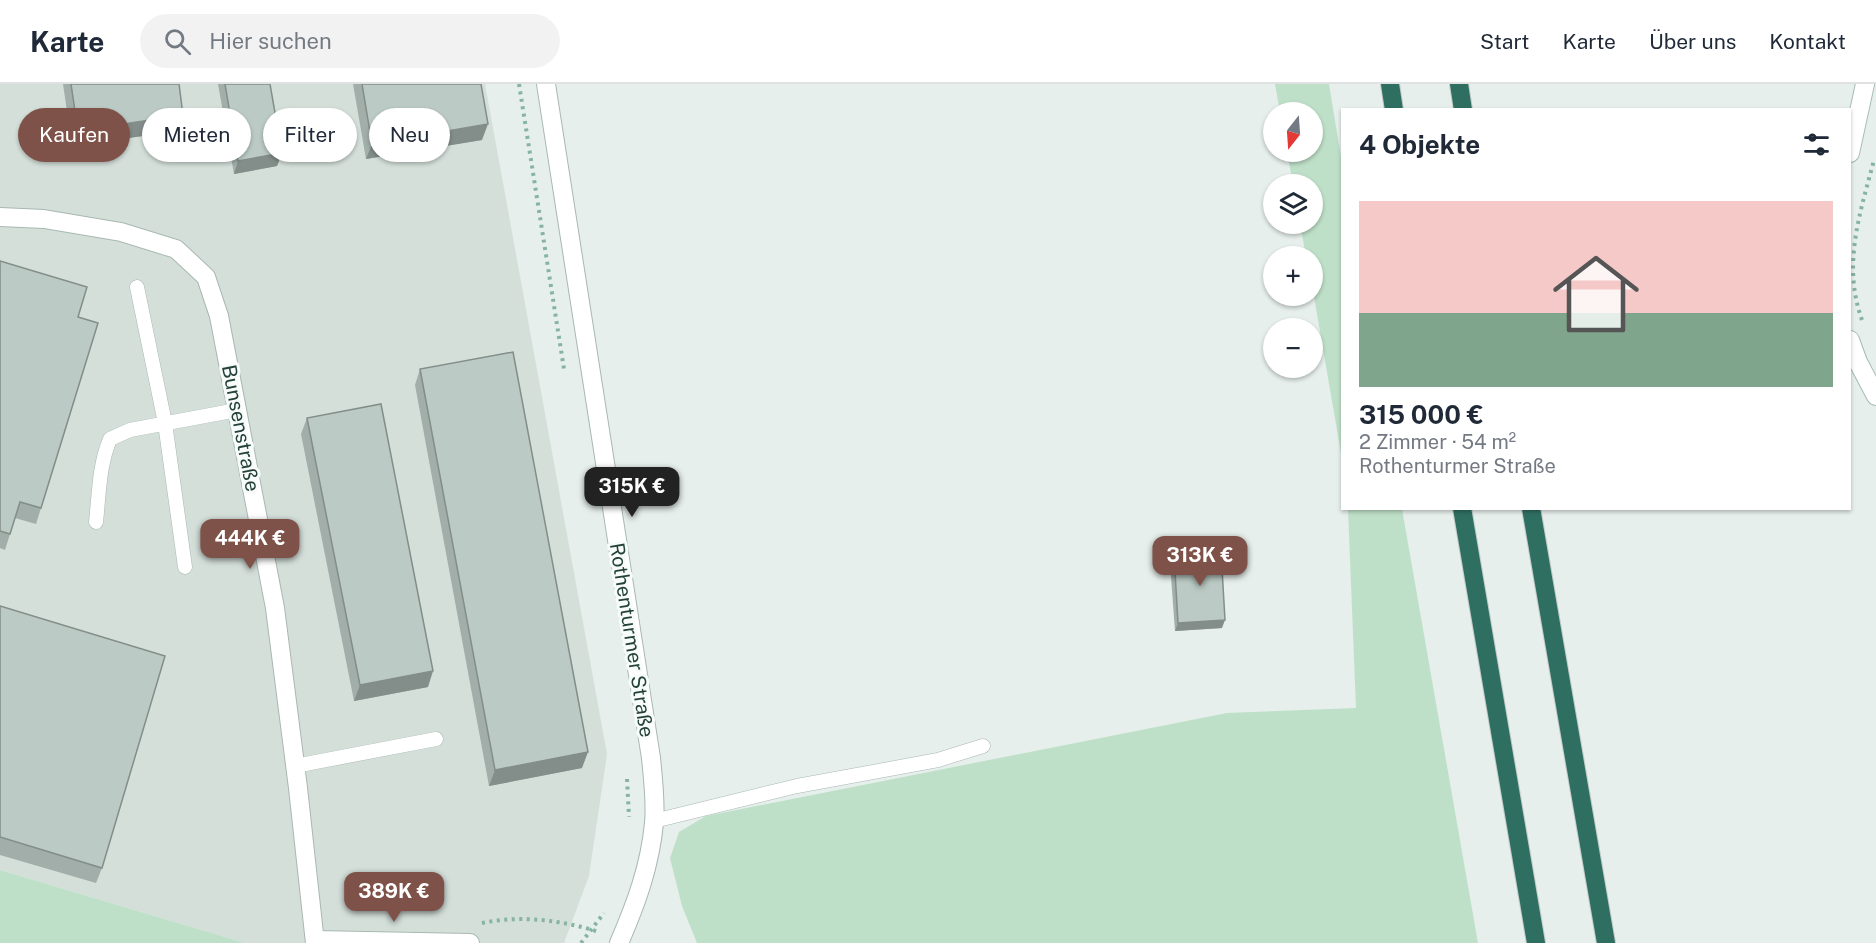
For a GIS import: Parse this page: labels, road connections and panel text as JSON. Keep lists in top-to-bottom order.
{
  "streets": {
    "street": ["Bunsenstraße", "Rothenturmer Straße"]
  },
  "north": "bottom",
  "page": {
    "header": "Karte",
    "search": "Hier suchen",
    "nav": [
      "Start",
      "Karte",
      "Über uns",
      "Kontakt"
    ],
    "map_buttons": ["+", "−"],
    "chip": [
      "Kaufen",
      "Mieten",
      "Filter",
      "Neu"
    ],
    "heading": "4 Objekte",
    "list": [
      {
        "name": "315 000 €",
        "note": "2 Zimmer · 54 m² · Rothenturmer Straße"
      }
    ],
    "price": [
      "315K €",
      "444K €",
      "313K €",
      "389K €"
    ]
  }
}
